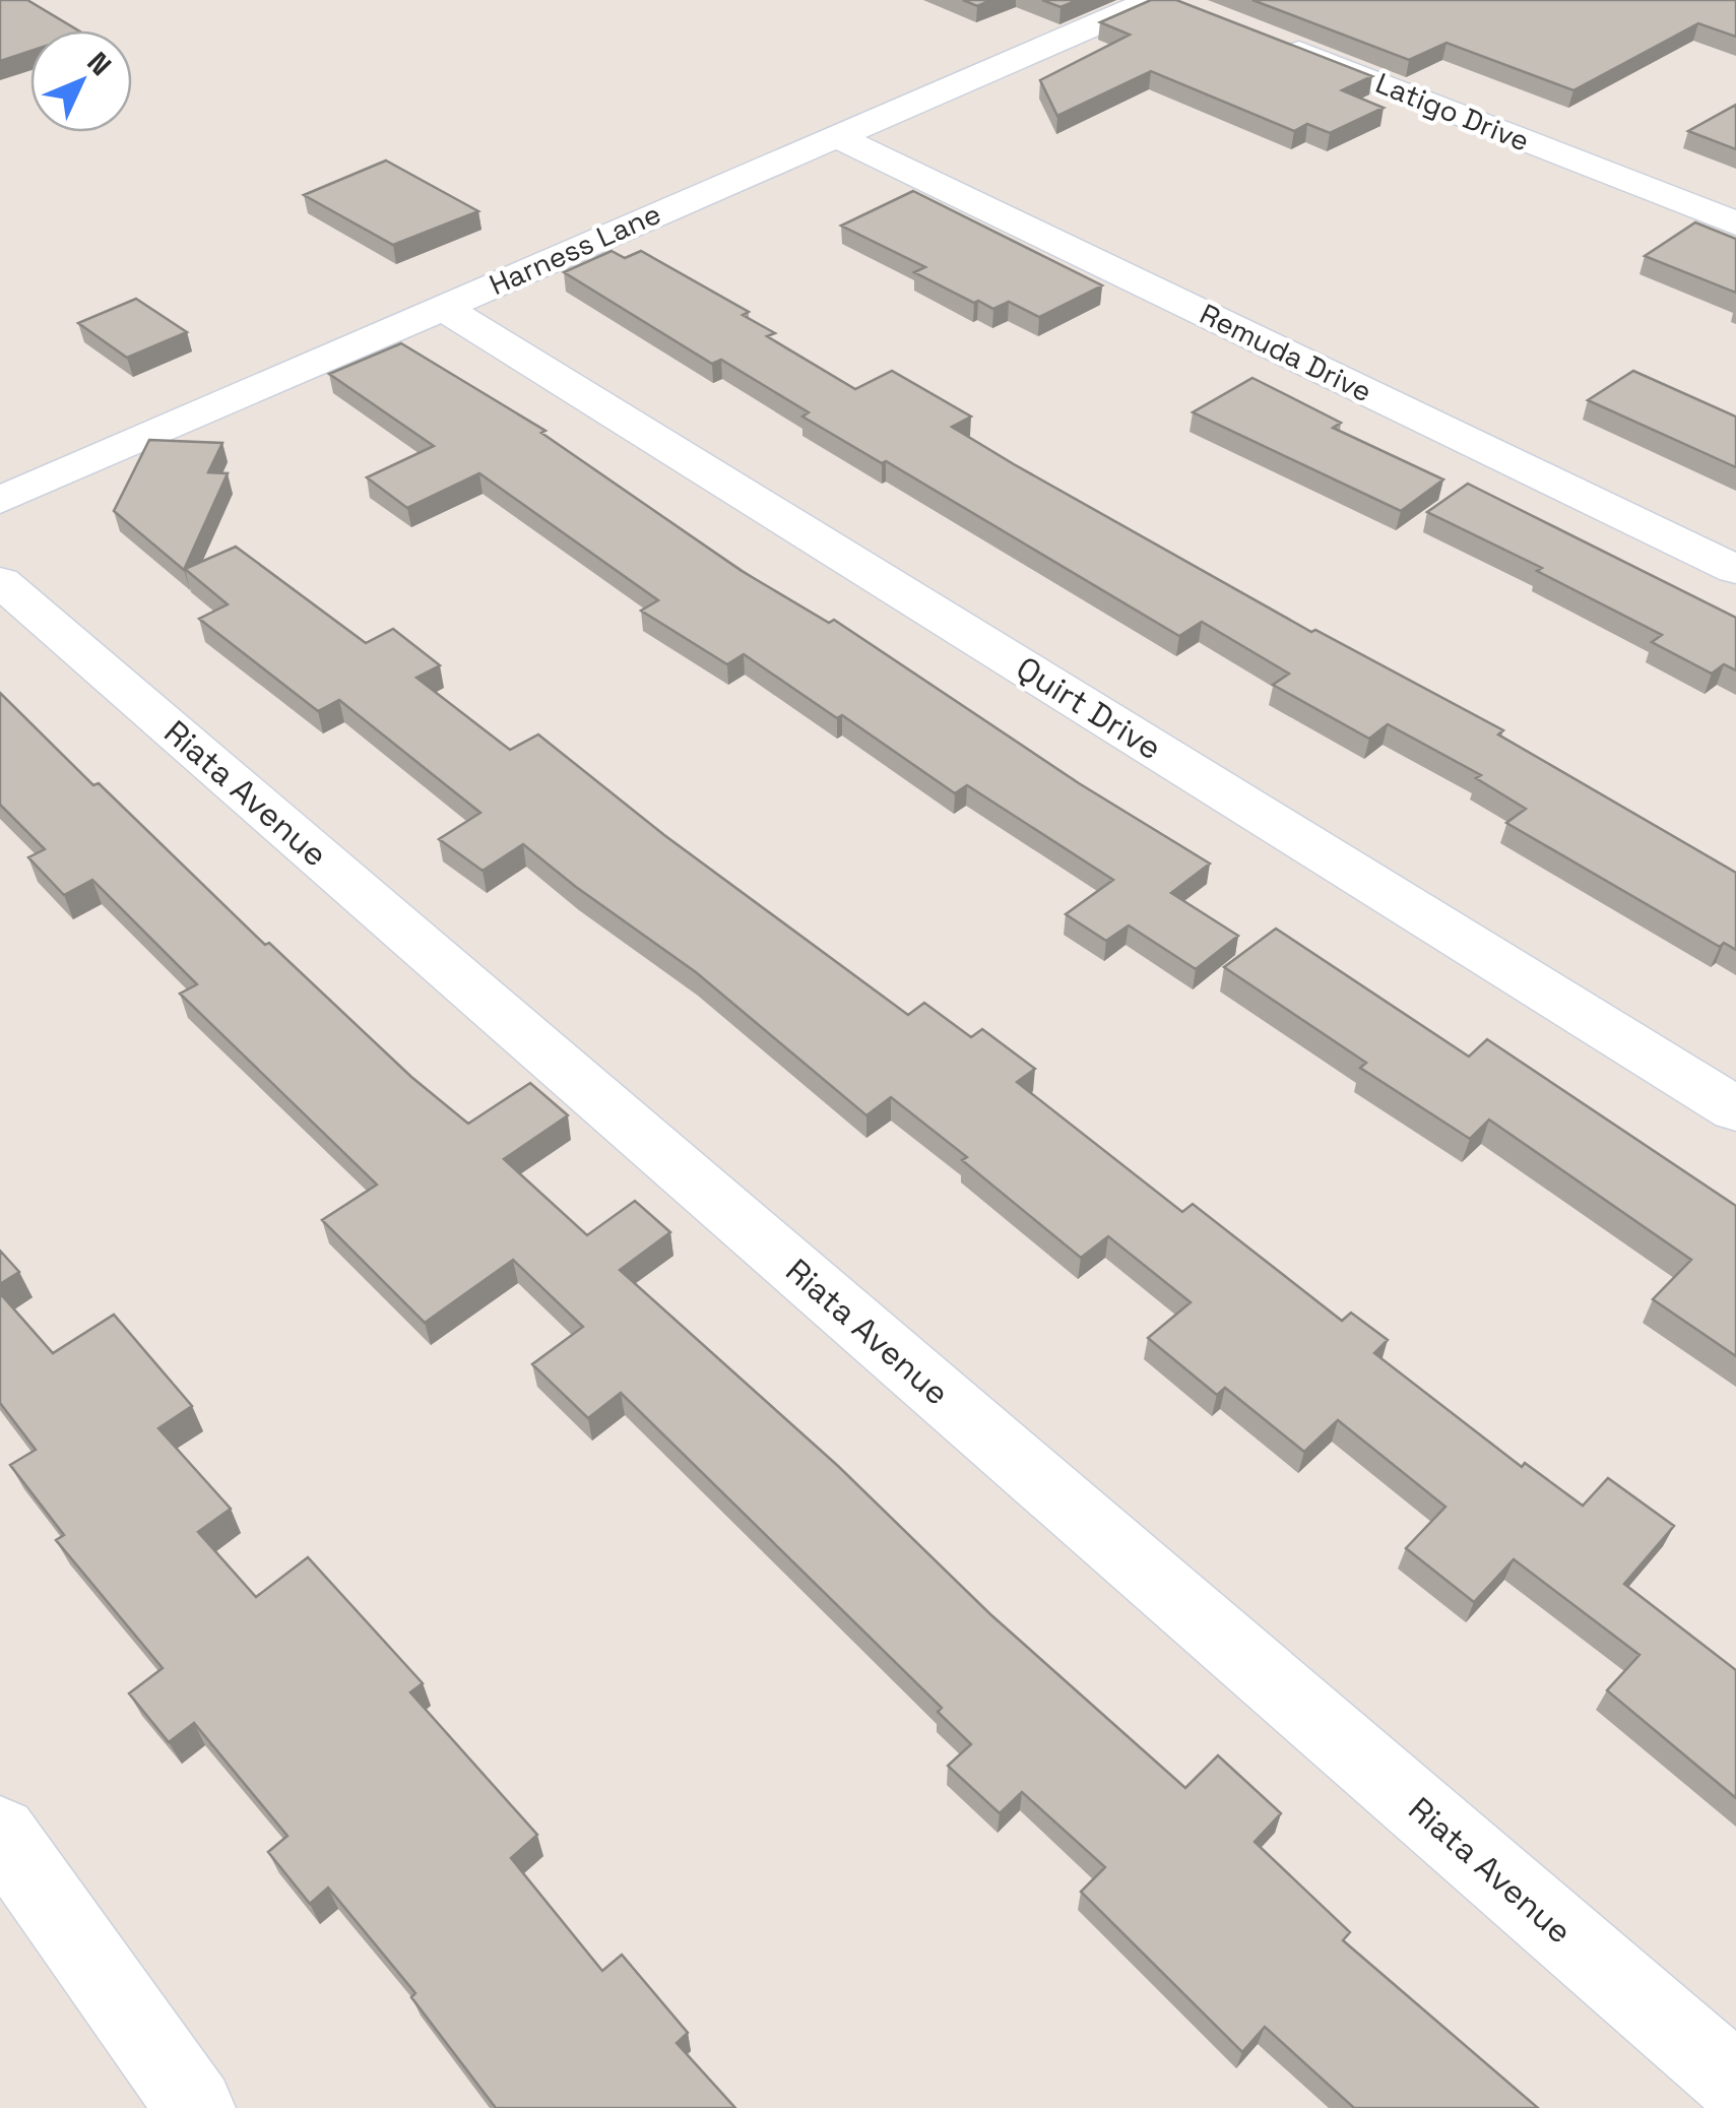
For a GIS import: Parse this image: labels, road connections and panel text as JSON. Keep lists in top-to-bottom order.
{
  "streets": {
    "street": [
      "Latigo Drive",
      "Harness Lane",
      "Remuda Drive",
      "Quirt Drive",
      "Riata Avenue"
    ]
  },
  "crossings": [
    ["Harness Lane", "Remuda Drive"],
    ["Harness Lane", "Quirt Drive"]
  ],
  "north": "top right"
}
